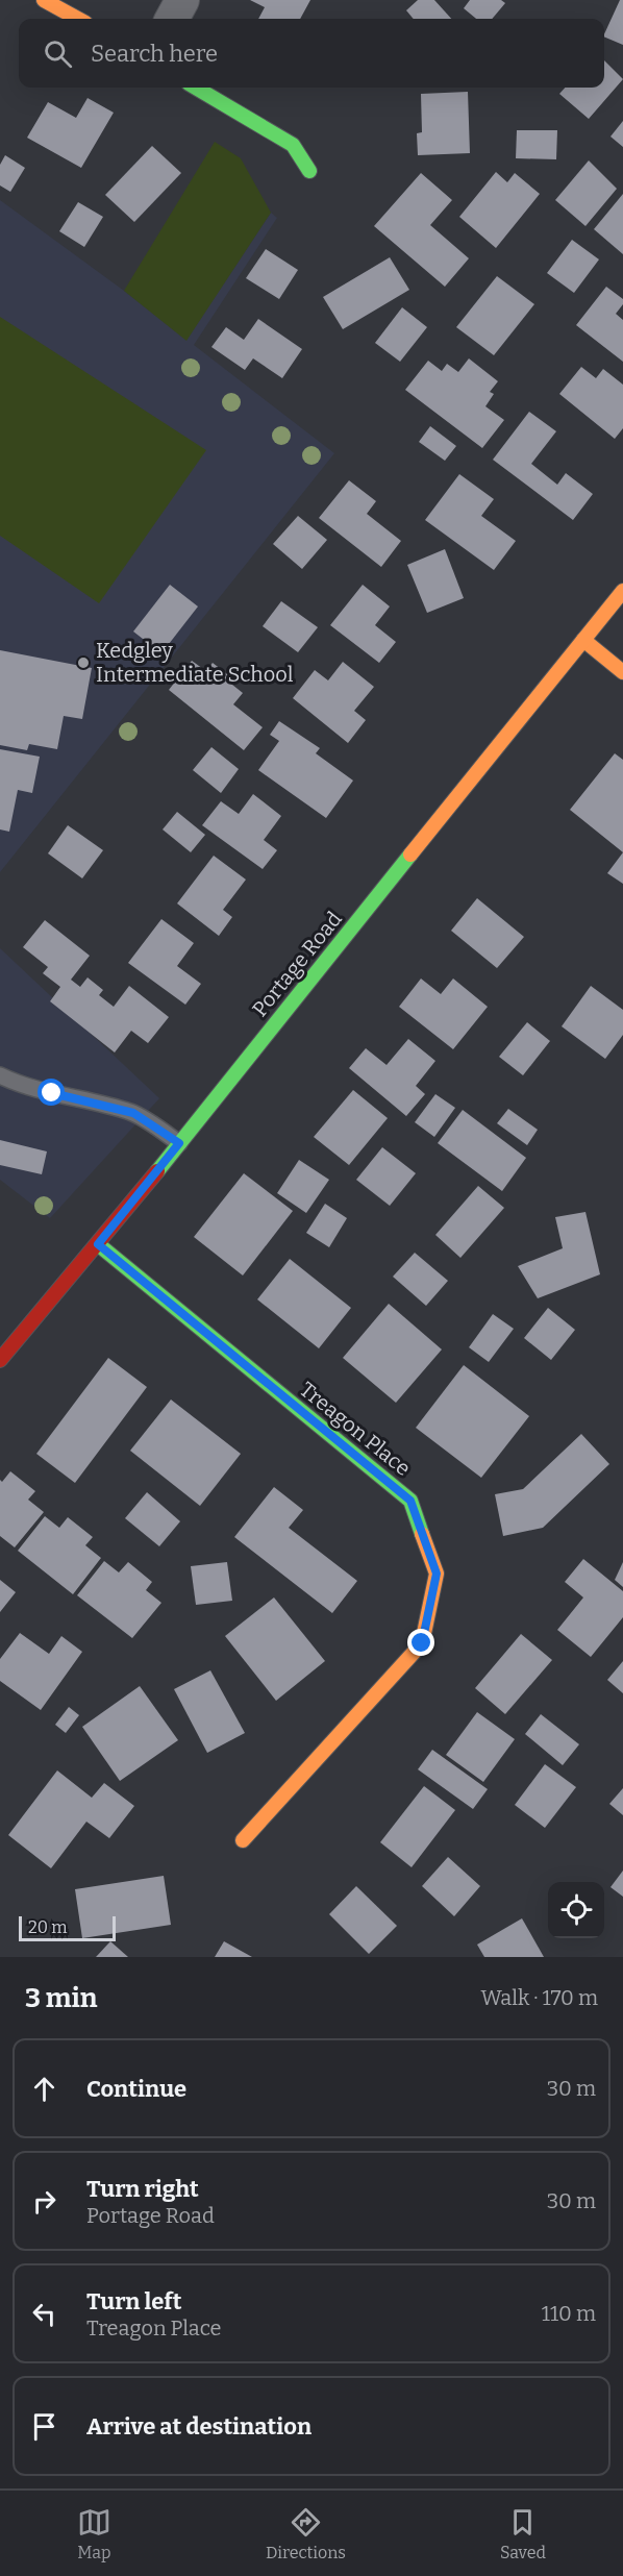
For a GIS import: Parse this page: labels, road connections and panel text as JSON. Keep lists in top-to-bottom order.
{
  "streets": {
    "street": ["Portage Road", "Treagon Place"]
  },
  "crossings": [
    ["Portage Road", "Treagon Place"]
  ],
  "places": ["Kedgley Intermediate School"],
  "scale_bar": "20 m",
  "page": {
    "search": "Search here",
    "scale": "20 m",
    "heading": ["3 min", "Walk · 170 m"],
    "list": [
      ["Continue", "30 m"],
      ["Turn right", "Portage Road", "30 m"],
      ["Turn left", "Treagon Place", "110 m"],
      "Arrive at destination"
    ],
    "nav": ["Map", "Directions", "Saved"]
  }
}
